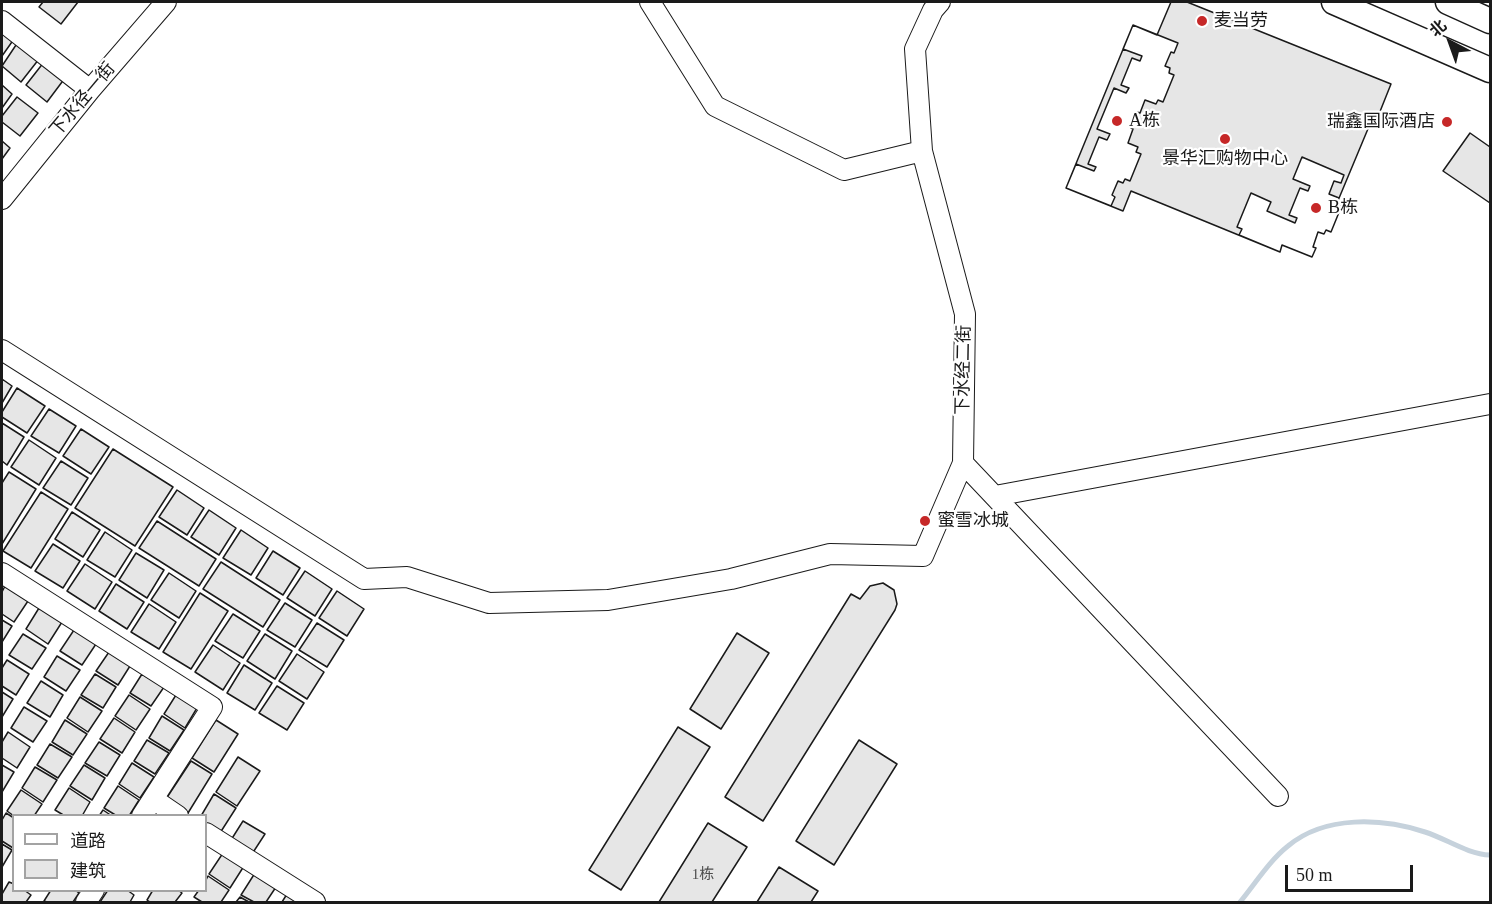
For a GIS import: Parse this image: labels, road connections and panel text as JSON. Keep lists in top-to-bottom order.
{
  "streets": {
    "street": ["下水径一街", "下水经二街"]
  },
  "places": [
    "麦当劳",
    "A栋",
    "瑞鑫国际酒店",
    "景华汇购物中心",
    "B栋",
    "蜜雪冰城"
  ],
  "house_numbers": ["1栋"],
  "legend": ["道路", "建筑"],
  "scale_bar": "50 m",
  "north": "top left"
}
